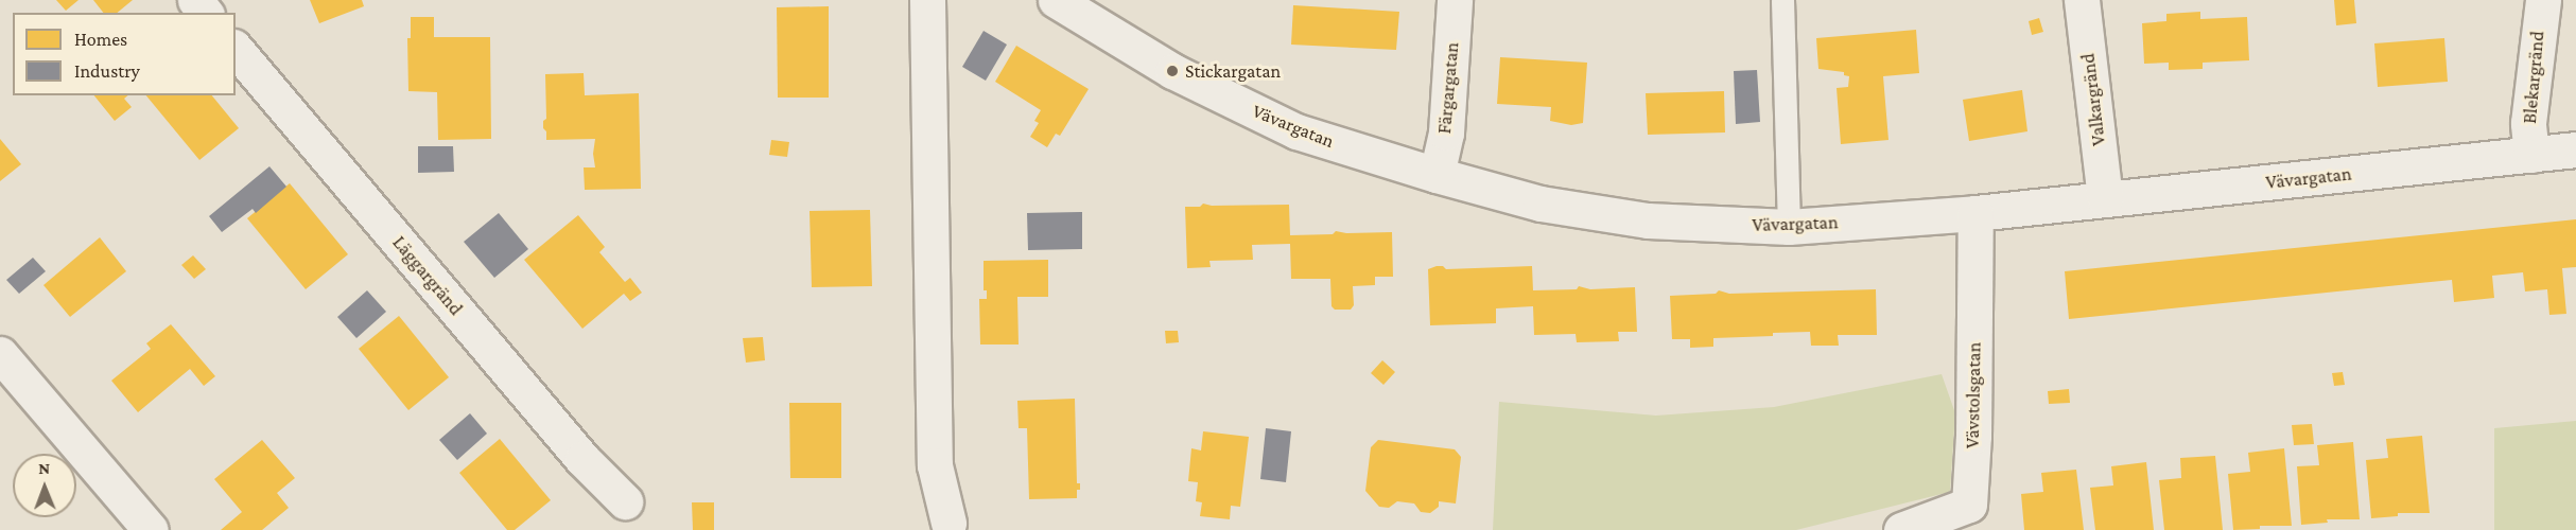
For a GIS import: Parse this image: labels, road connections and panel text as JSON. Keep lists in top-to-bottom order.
{
  "streets": {
    "street": [
      "Blekargränd",
      "Färgargatan",
      "Valkargränd",
      "Vävargatan",
      "Läggargränd",
      "Vävstolsgatan"
    ]
  },
  "crossings": [
    ["Blekargränd", "Vävargatan"],
    ["Färgargatan", "Vävargatan"],
    ["Valkargränd", "Vävargatan"],
    ["Vävargatan", "Vävstolsgatan"]
  ],
  "places": ["Stickargatan"],
  "legend": ["Homes", "Industry"],
  "north": "top"
}
